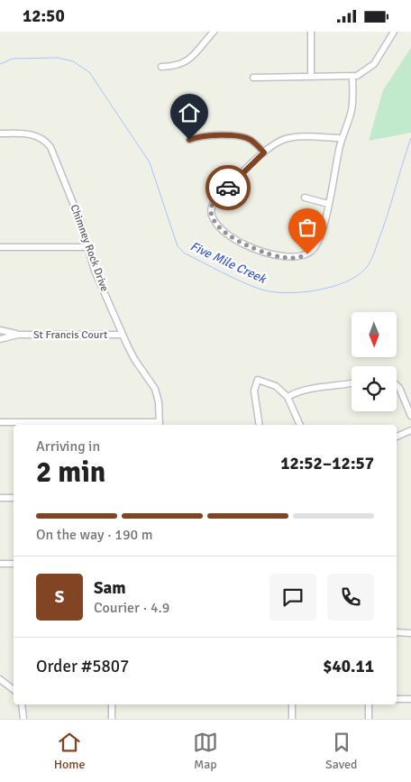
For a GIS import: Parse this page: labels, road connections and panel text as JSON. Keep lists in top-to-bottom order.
{
  "streets": {
    "street": ["Chimney Rock Drive", "St Francis Court"]
  },
  "crossings": [
    ["Chimney Rock Drive", "St Francis Court"]
  ],
  "water": ["Five Mile Creek"],
  "north": "bottom",
  "page": {
    "status": "12:50",
    "heading": ["2 min", "Arriving in", "12:52–12:57"],
    "panel": [
      "Sam",
      "Courier · 4.9",
      "Order #5807",
      "$40.11"
    ],
    "bar": "On the way · 190 m",
    "round": "S",
    "tabs": ["Home", "Map", "Saved"]
  }
}
